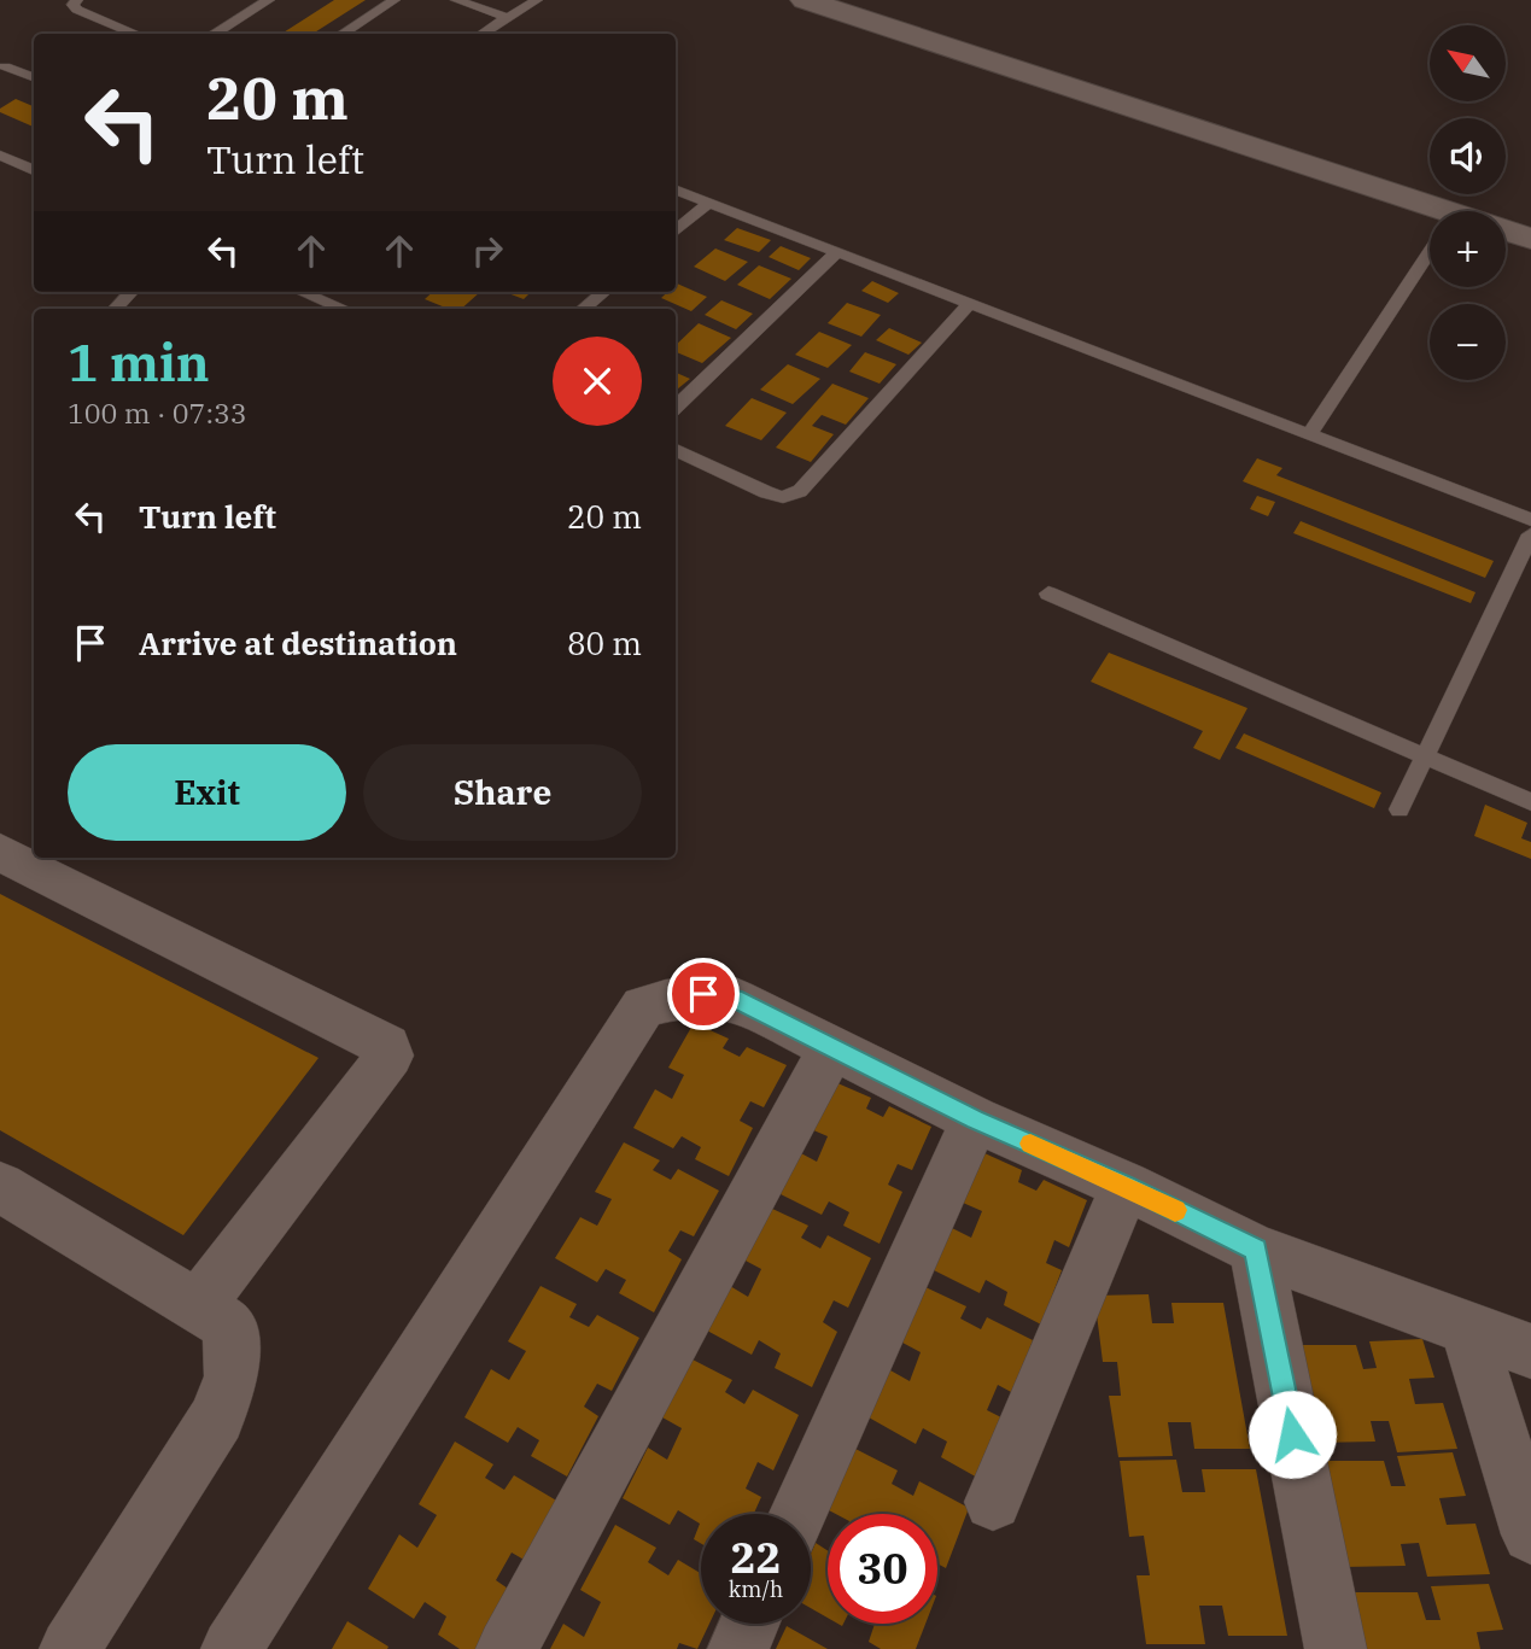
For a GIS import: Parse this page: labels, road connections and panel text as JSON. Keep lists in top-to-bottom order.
{
  "north": "top left",
  "page": {
    "map_buttons": ["+", "−"],
    "turn": ["20 m", "Turn left"],
    "heading": ["1 min", "100 m · 07:33"],
    "list": [
      {
        "name": "Turn left",
        "value": "20 m"
      },
      {
        "name": "Arrive at destination",
        "value": "80 m"
      }
    ],
    "buttons": ["Exit", "Share"],
    "speed": "22 km/h",
    "limit": "30"
  }
}
